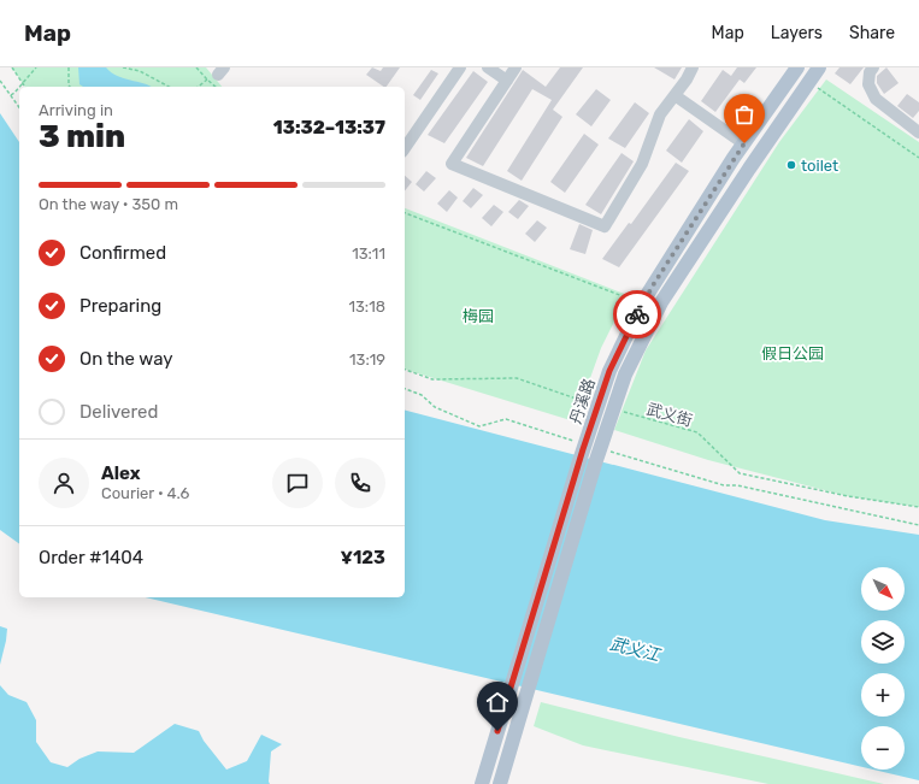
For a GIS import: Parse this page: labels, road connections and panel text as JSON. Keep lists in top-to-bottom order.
{
  "streets": {
    "main road": ["丹溪路"],
    "path": ["武义街"]
  },
  "water": ["武义江"],
  "parks": ["梅园", "假日公园"],
  "places": ["toilet"],
  "north": "bottom right",
  "page": {
    "header": "Map",
    "nav": ["Map", "Layers", "Share"],
    "heading": ["3 min", "Arriving in", "13:32–13:37"],
    "panel": [
      "Alex",
      "Courier · 4.6",
      "Order #1404",
      "¥123"
    ],
    "bar": "On the way · 350 m",
    "list": [
      ["Confirmed", "13:11"],
      ["Preparing", "13:18"],
      ["On the way", "13:19"],
      "Delivered"
    ],
    "map_buttons": ["+", "−"]
  }
}
